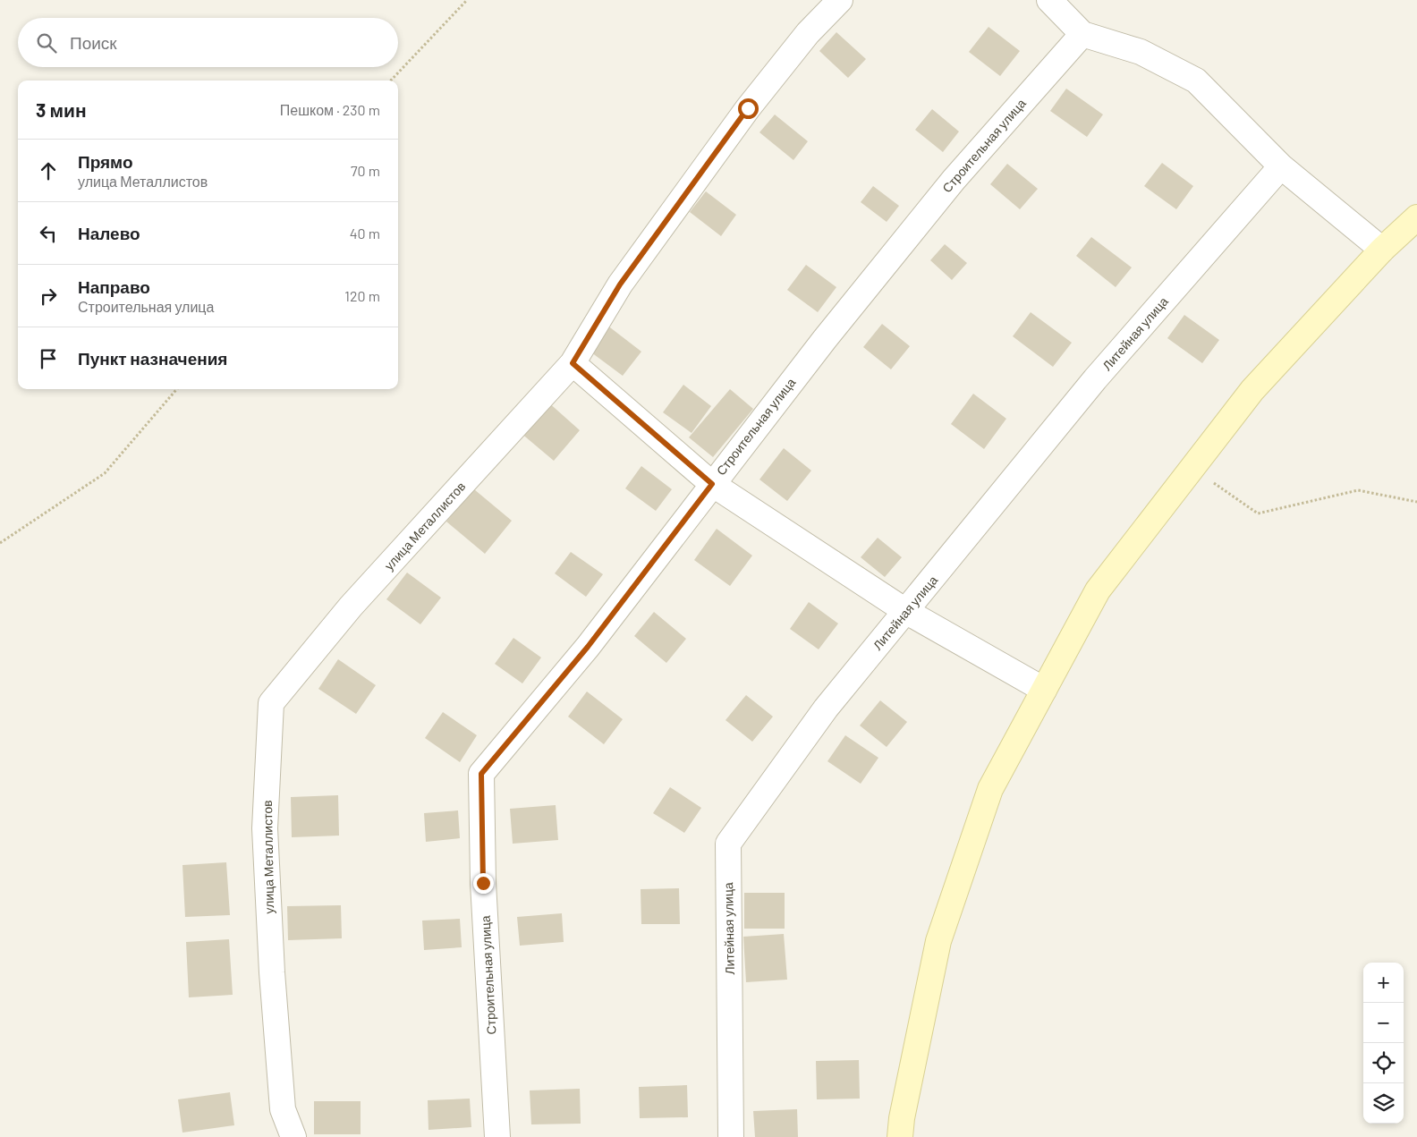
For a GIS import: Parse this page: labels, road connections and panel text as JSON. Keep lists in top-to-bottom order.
{
  "streets": {
    "street": ["Строительная улица", "Литейная улица", "улица Металлистов"]
  },
  "page": {
    "search": "Поиск",
    "heading": ["3 мин", "Пешком · 230 m"],
    "list": [
      ["Прямо", "улица Металлистов", "70 m"],
      ["Налево", "40 m"],
      ["Направо", "Строительная улица", "120 m"],
      "Пункт назначения"
    ],
    "map_buttons": ["+", "−"]
  }
}
